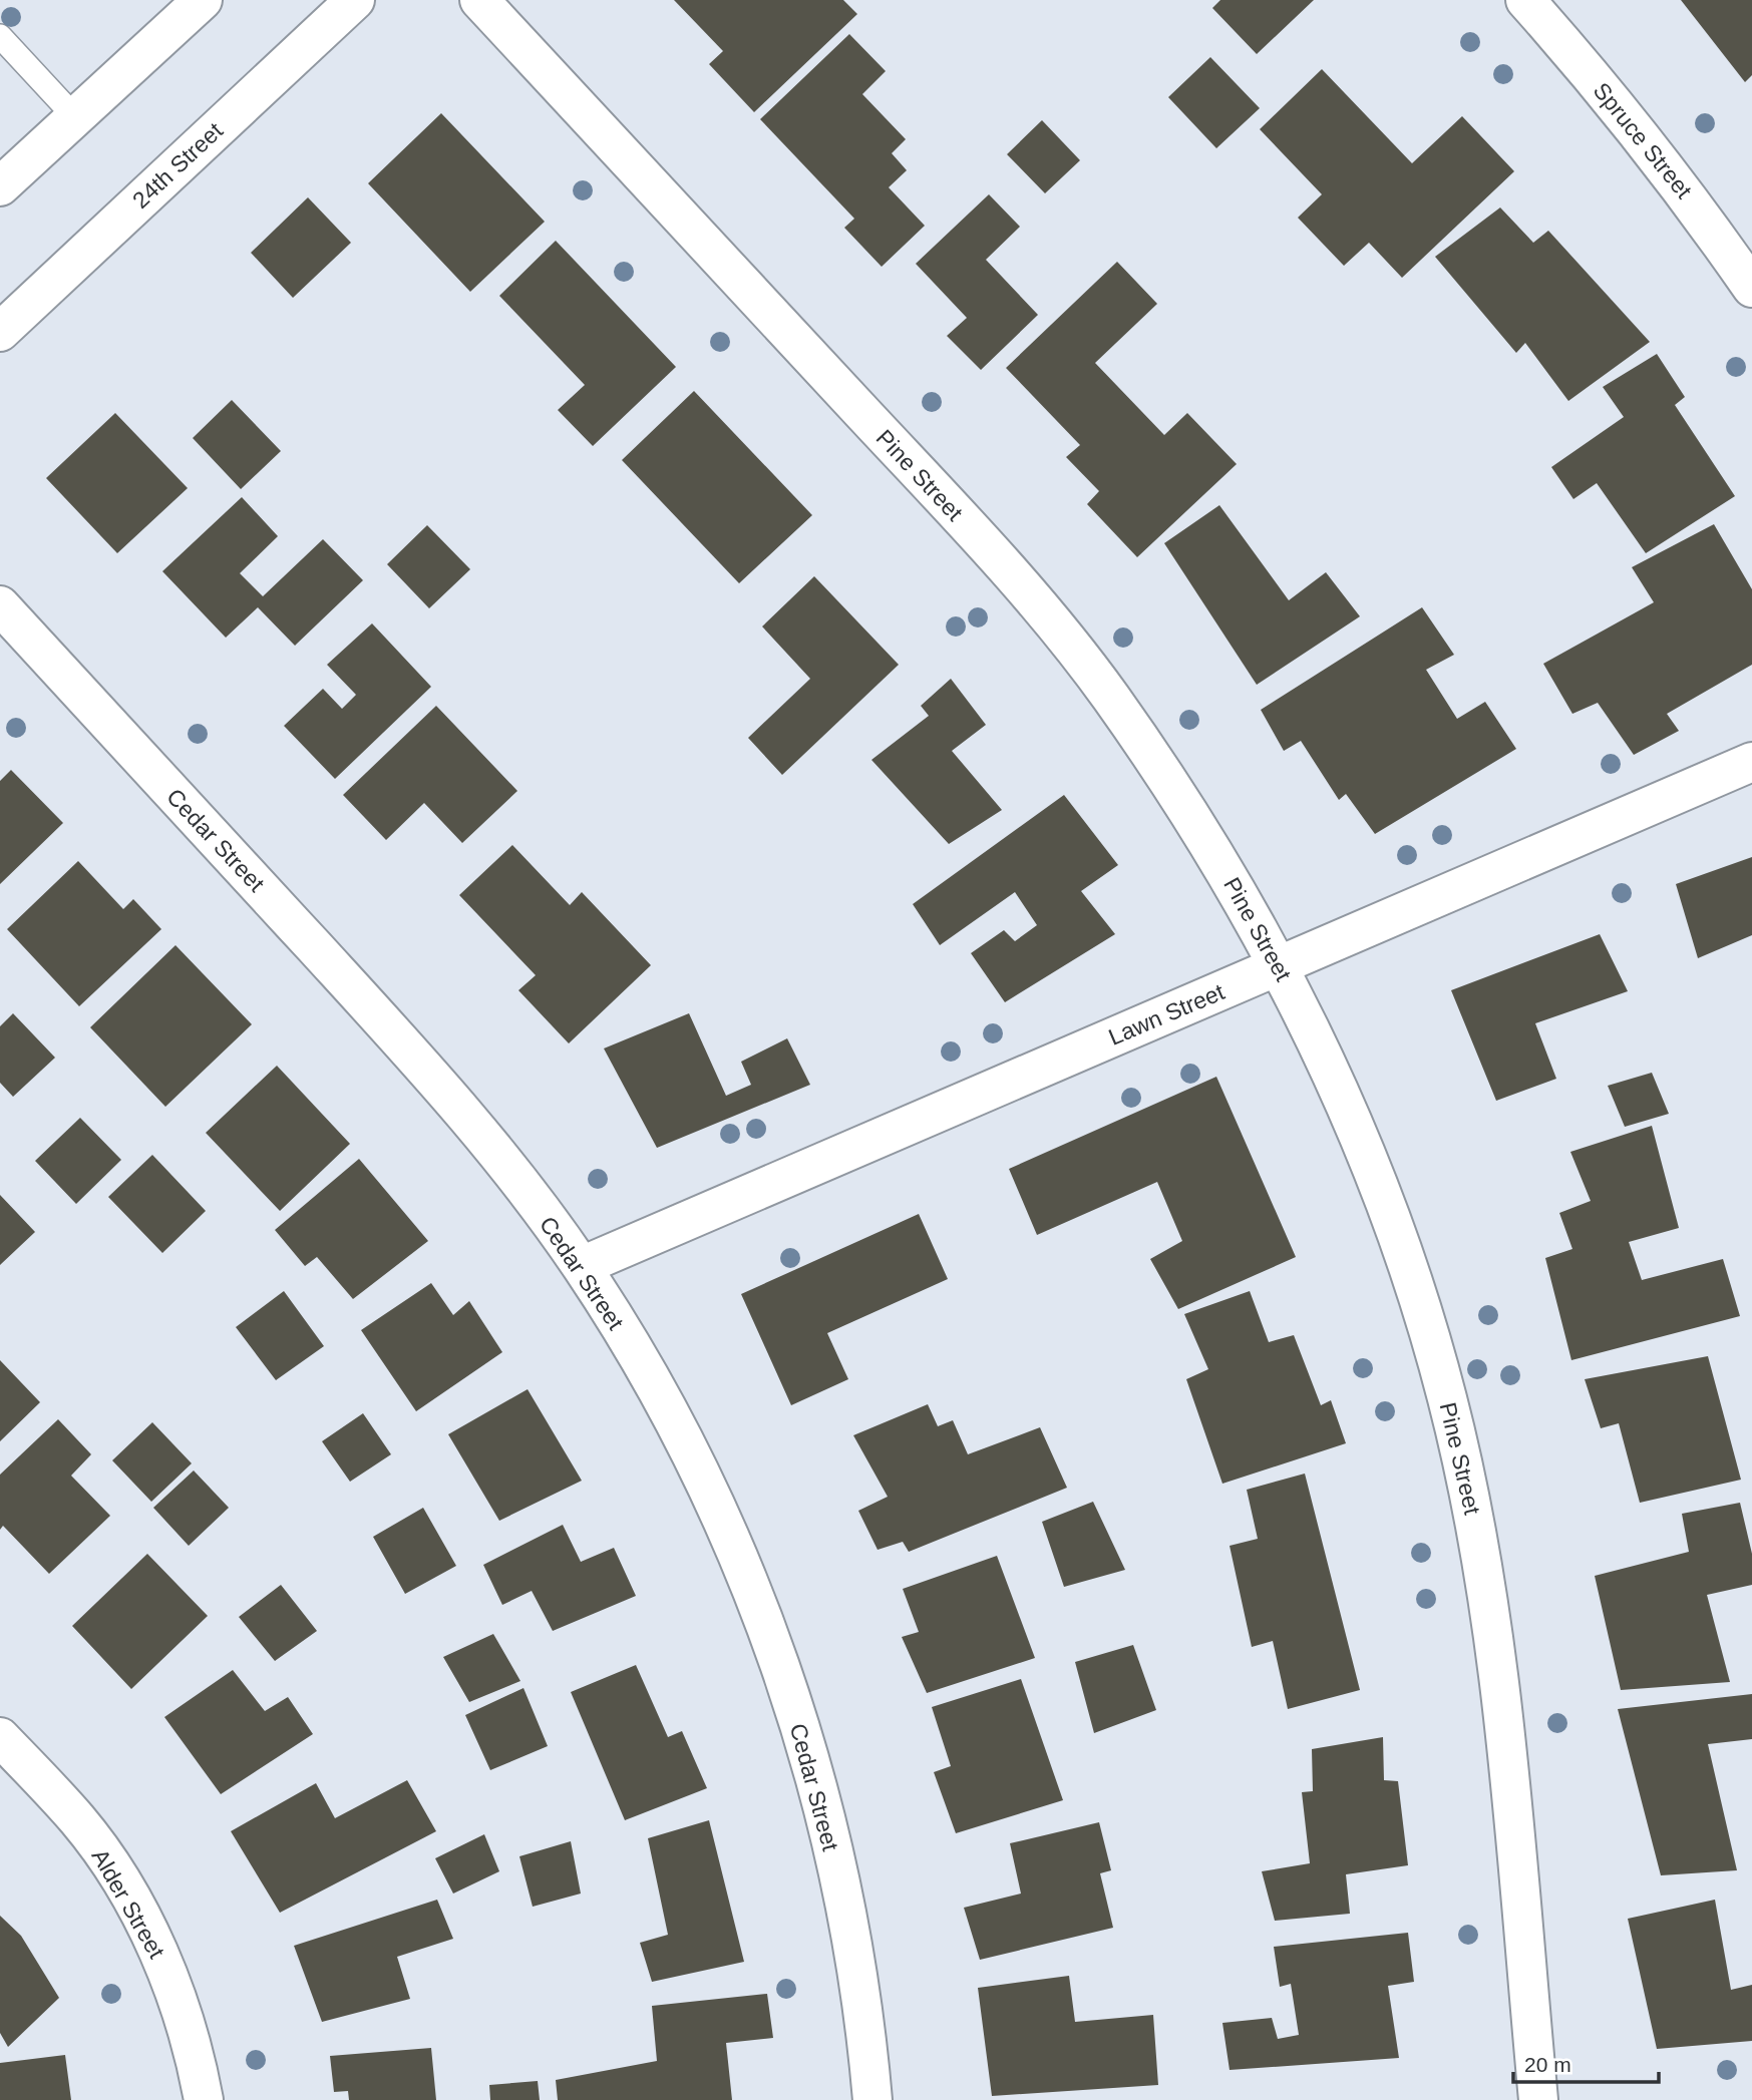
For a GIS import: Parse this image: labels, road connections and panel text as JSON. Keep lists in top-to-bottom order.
{
  "streets": {
    "street": [
      "Spruce Street",
      "24th Street",
      "Pine Street",
      "Cedar Street",
      "Lawn Street",
      "Alder Street"
    ]
  },
  "crossings": [
    ["Pine Street", "Lawn Street"],
    ["Cedar Street", "Lawn Street"]
  ],
  "scale_bar": "20 m"
}
